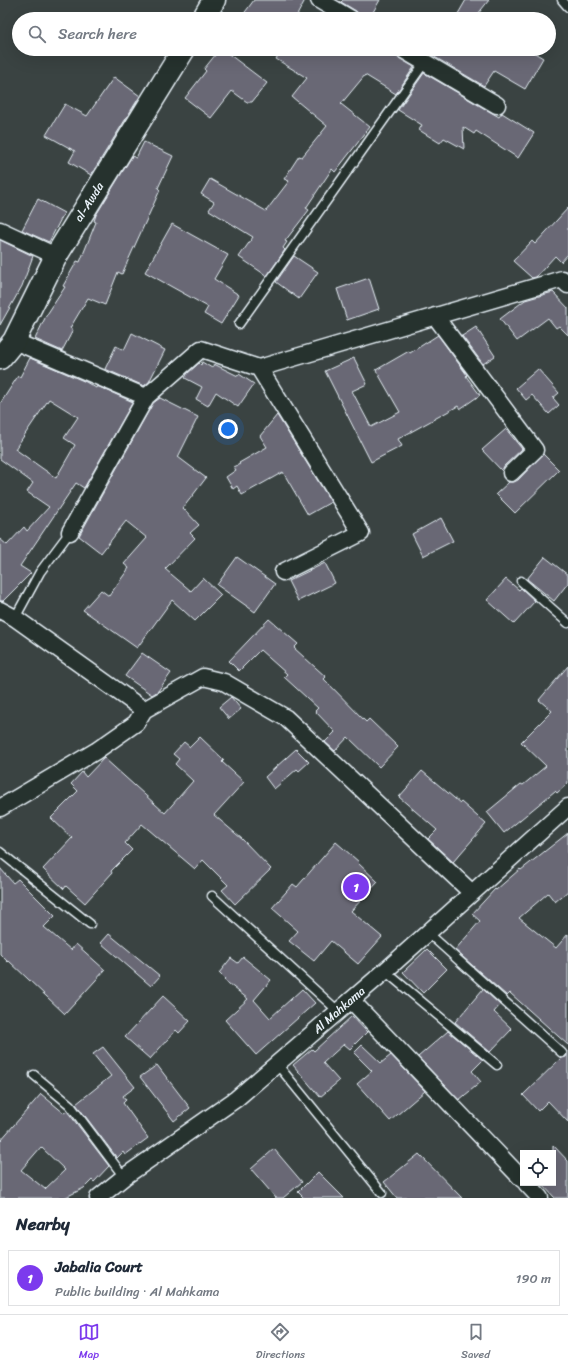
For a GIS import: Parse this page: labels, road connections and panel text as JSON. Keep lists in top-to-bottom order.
{
  "streets": {
    "main road": ["al-Awda"],
    "street": ["Al Mahkama"]
  },
  "page": {
    "search": "Search here",
    "pins": "1",
    "heading": "Nearby",
    "list": [
      {
        "mark": "1",
        "name": "Jabalia Court",
        "note": "Public building · Al Mahkama",
        "value": "190 m"
      }
    ],
    "nav": ["Map", "Directions", "Saved"]
  }
}
